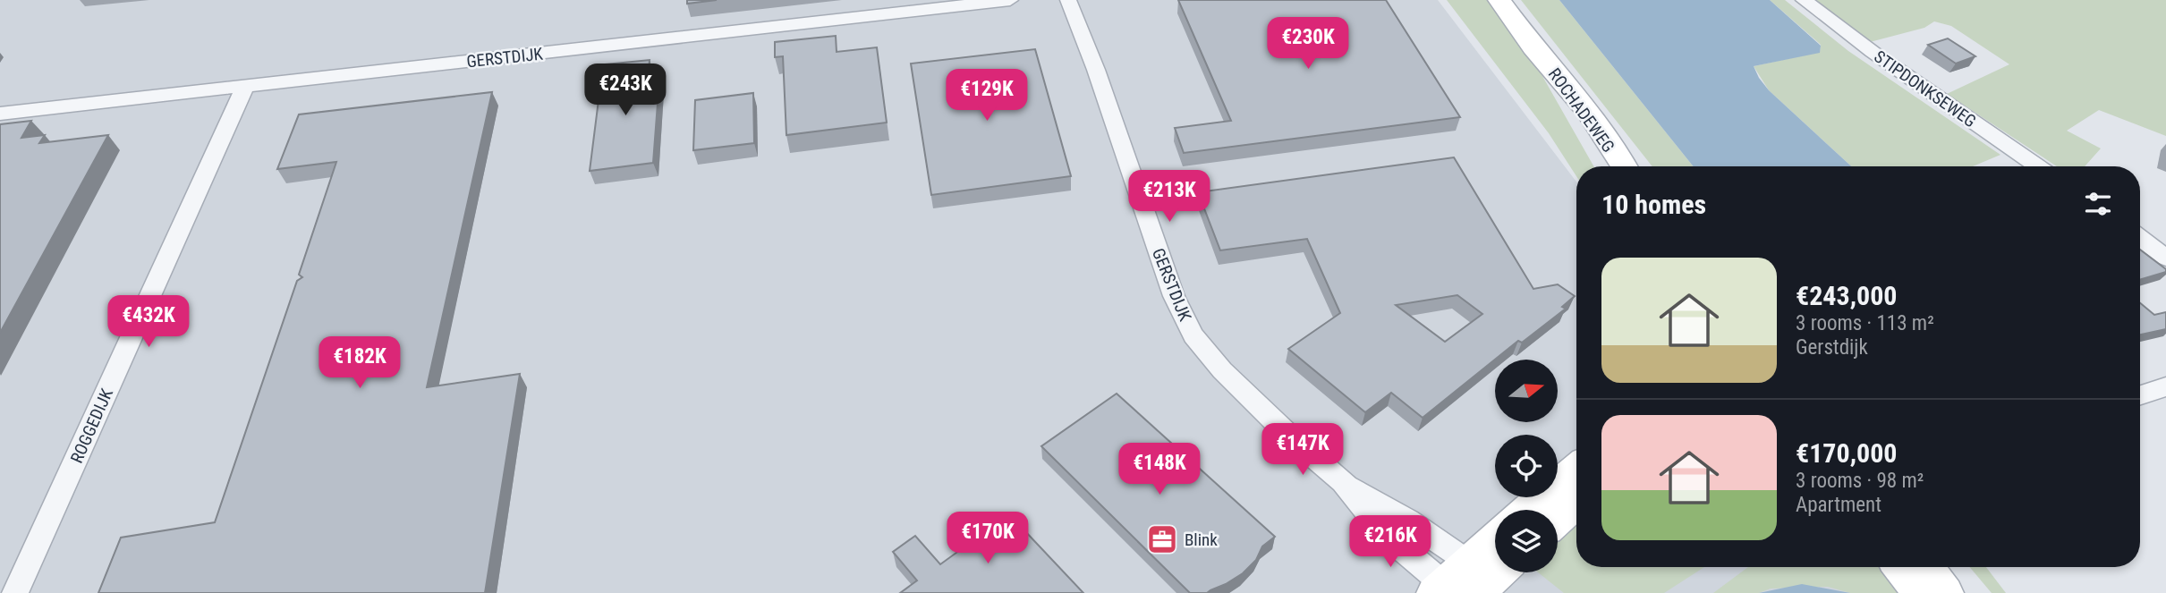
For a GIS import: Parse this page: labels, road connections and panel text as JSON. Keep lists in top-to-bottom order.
{
  "streets": {
    "main road": ["ROCHADEWEG"],
    "street": ["GERSTDIJK", "STIPDONKSEWEG", "ROGGEDIJK"]
  },
  "crossings": [
    ["GERSTDIJK", "ROGGEDIJK"]
  ],
  "places": {
    "office": ["Blink"]
  },
  "north": "right",
  "page": {
    "price": [
      "€230K",
      "€243K",
      "€129K",
      "€213K",
      "€432K",
      "€182K",
      "€147K",
      "€148K",
      "€170K",
      "€216K"
    ],
    "heading": "10 homes",
    "list": [
      {
        "name": "€243,000",
        "note": "3 rooms · 113 m² · Gerstdijk"
      },
      {
        "name": "€170,000",
        "note": "3 rooms · 98 m² · Apartment"
      }
    ]
  }
}
